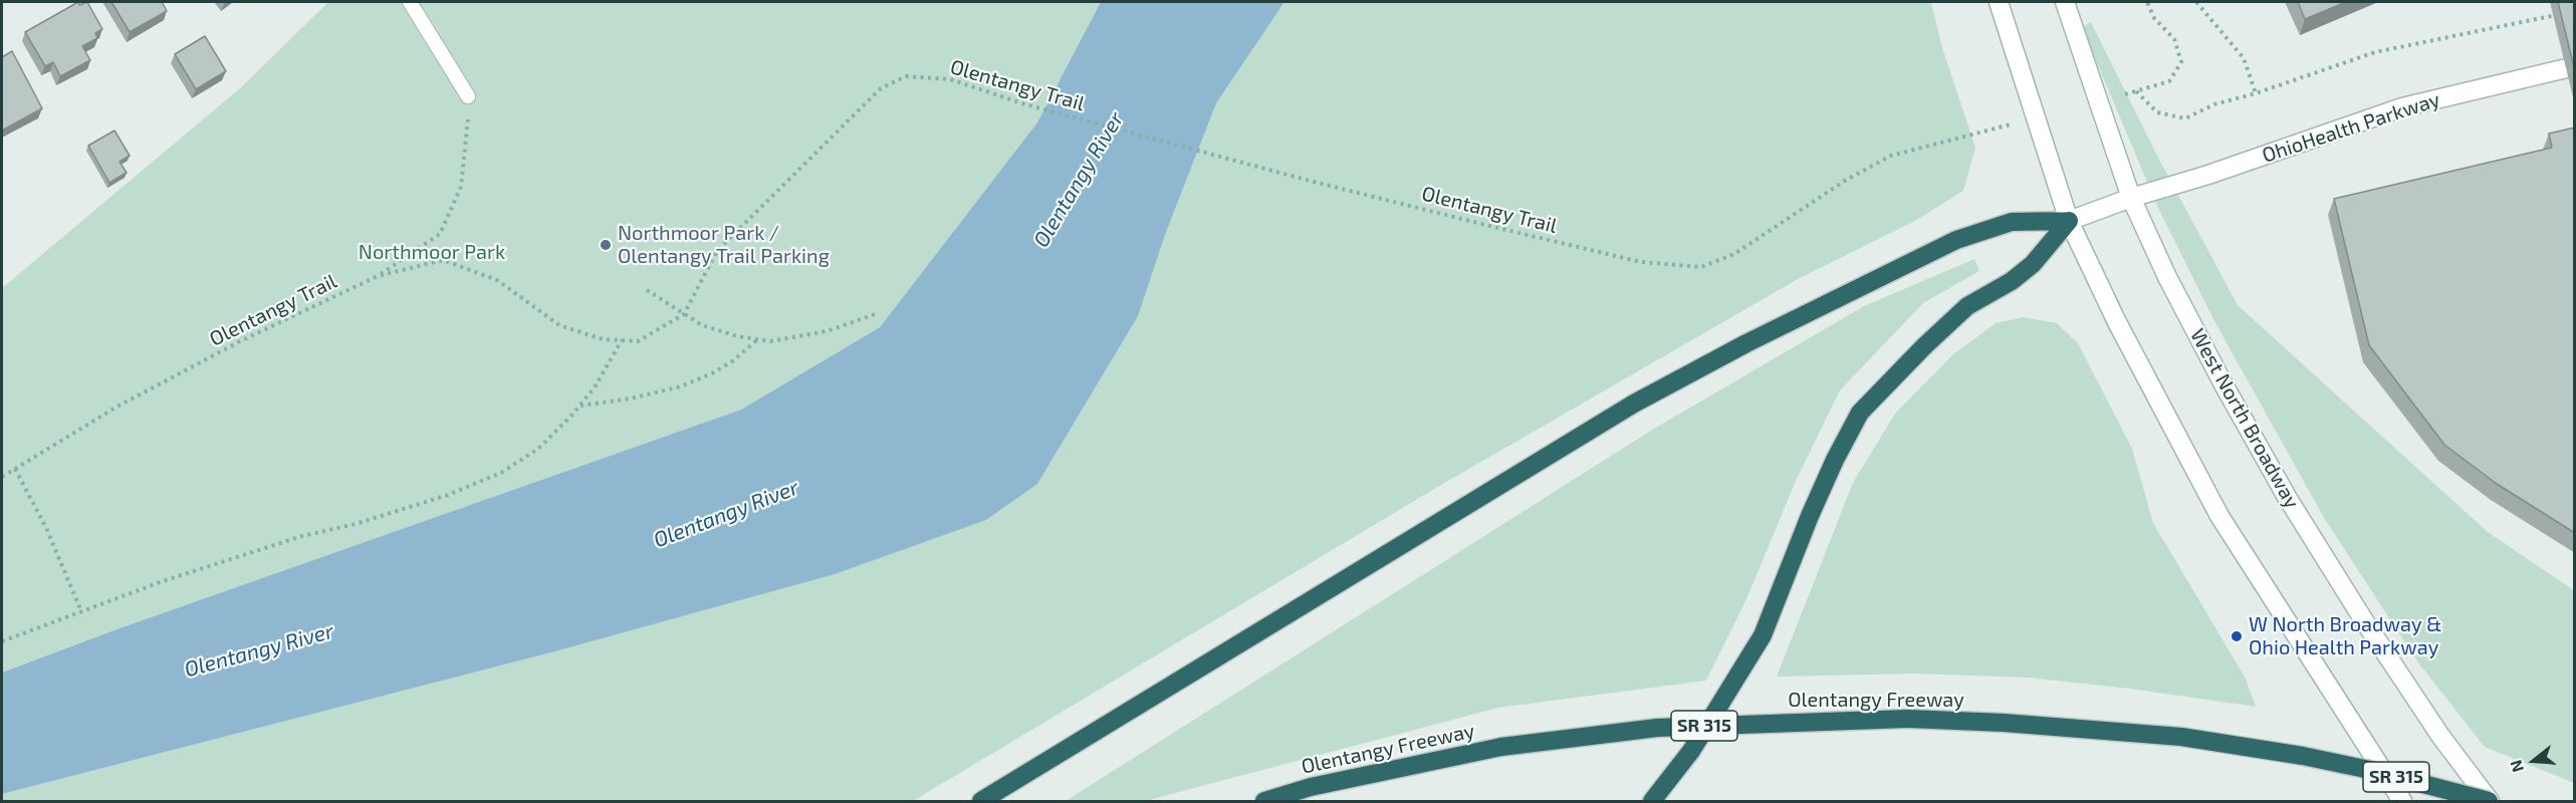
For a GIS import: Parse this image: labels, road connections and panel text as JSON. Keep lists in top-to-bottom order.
{
  "streets": {
    "highway": ["Olentangy Freeway", "SR 315"],
    "main road": ["OhioHealth Parkway", "West North Broadway"],
    "path": ["Olentangy Trail"]
  },
  "crossings": [
    ["OhioHealth Parkway", "West North Broadway"],
    ["West North Broadway", "Olentangy Freeway"]
  ],
  "water": ["Olentangy River"],
  "parks": ["Northmoor Park"],
  "places": ["Northmoor Park / Olentangy Trail Parking", "W North Broadway & Ohio Health Parkway"],
  "north": "left"
}
